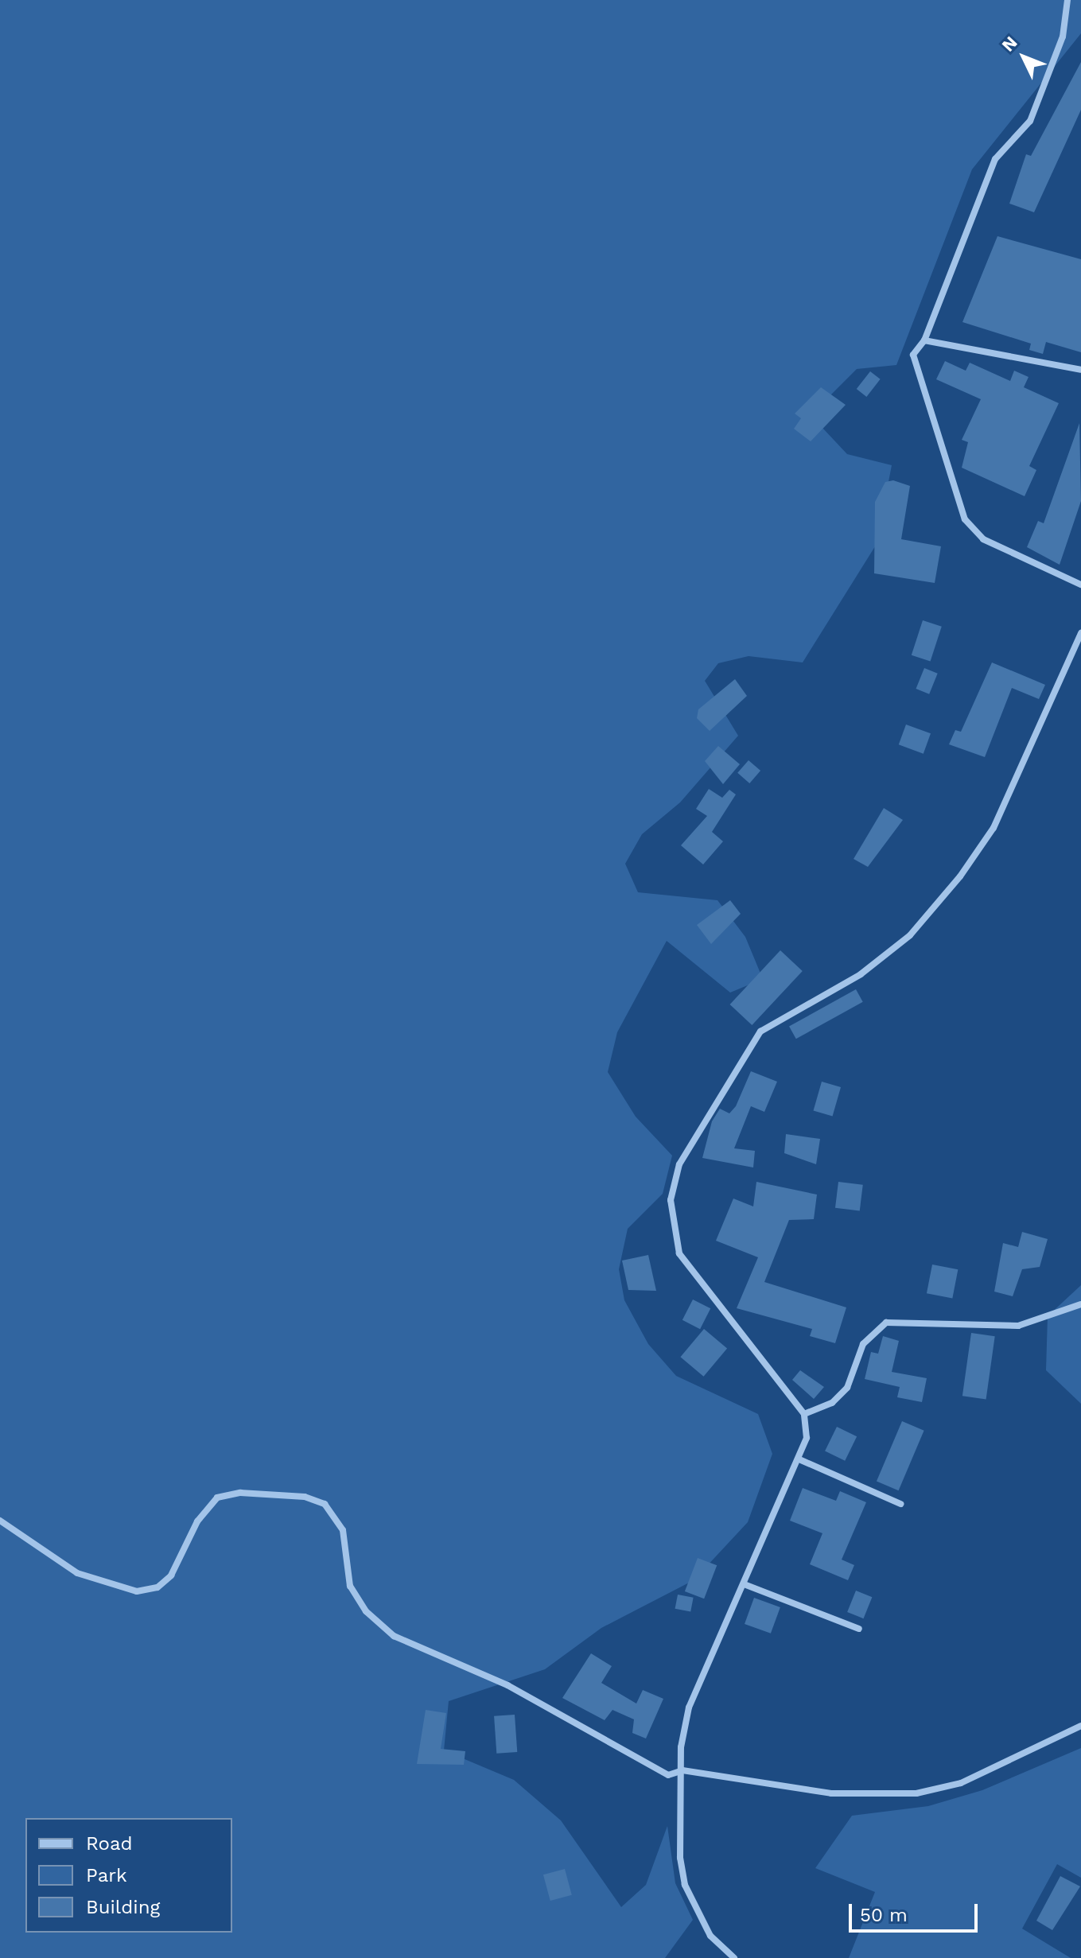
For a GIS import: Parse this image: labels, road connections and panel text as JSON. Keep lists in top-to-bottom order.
{
  "legend": ["Road", "Park", "Building"],
  "scale_bar": "50 m",
  "north": "top left"
}
